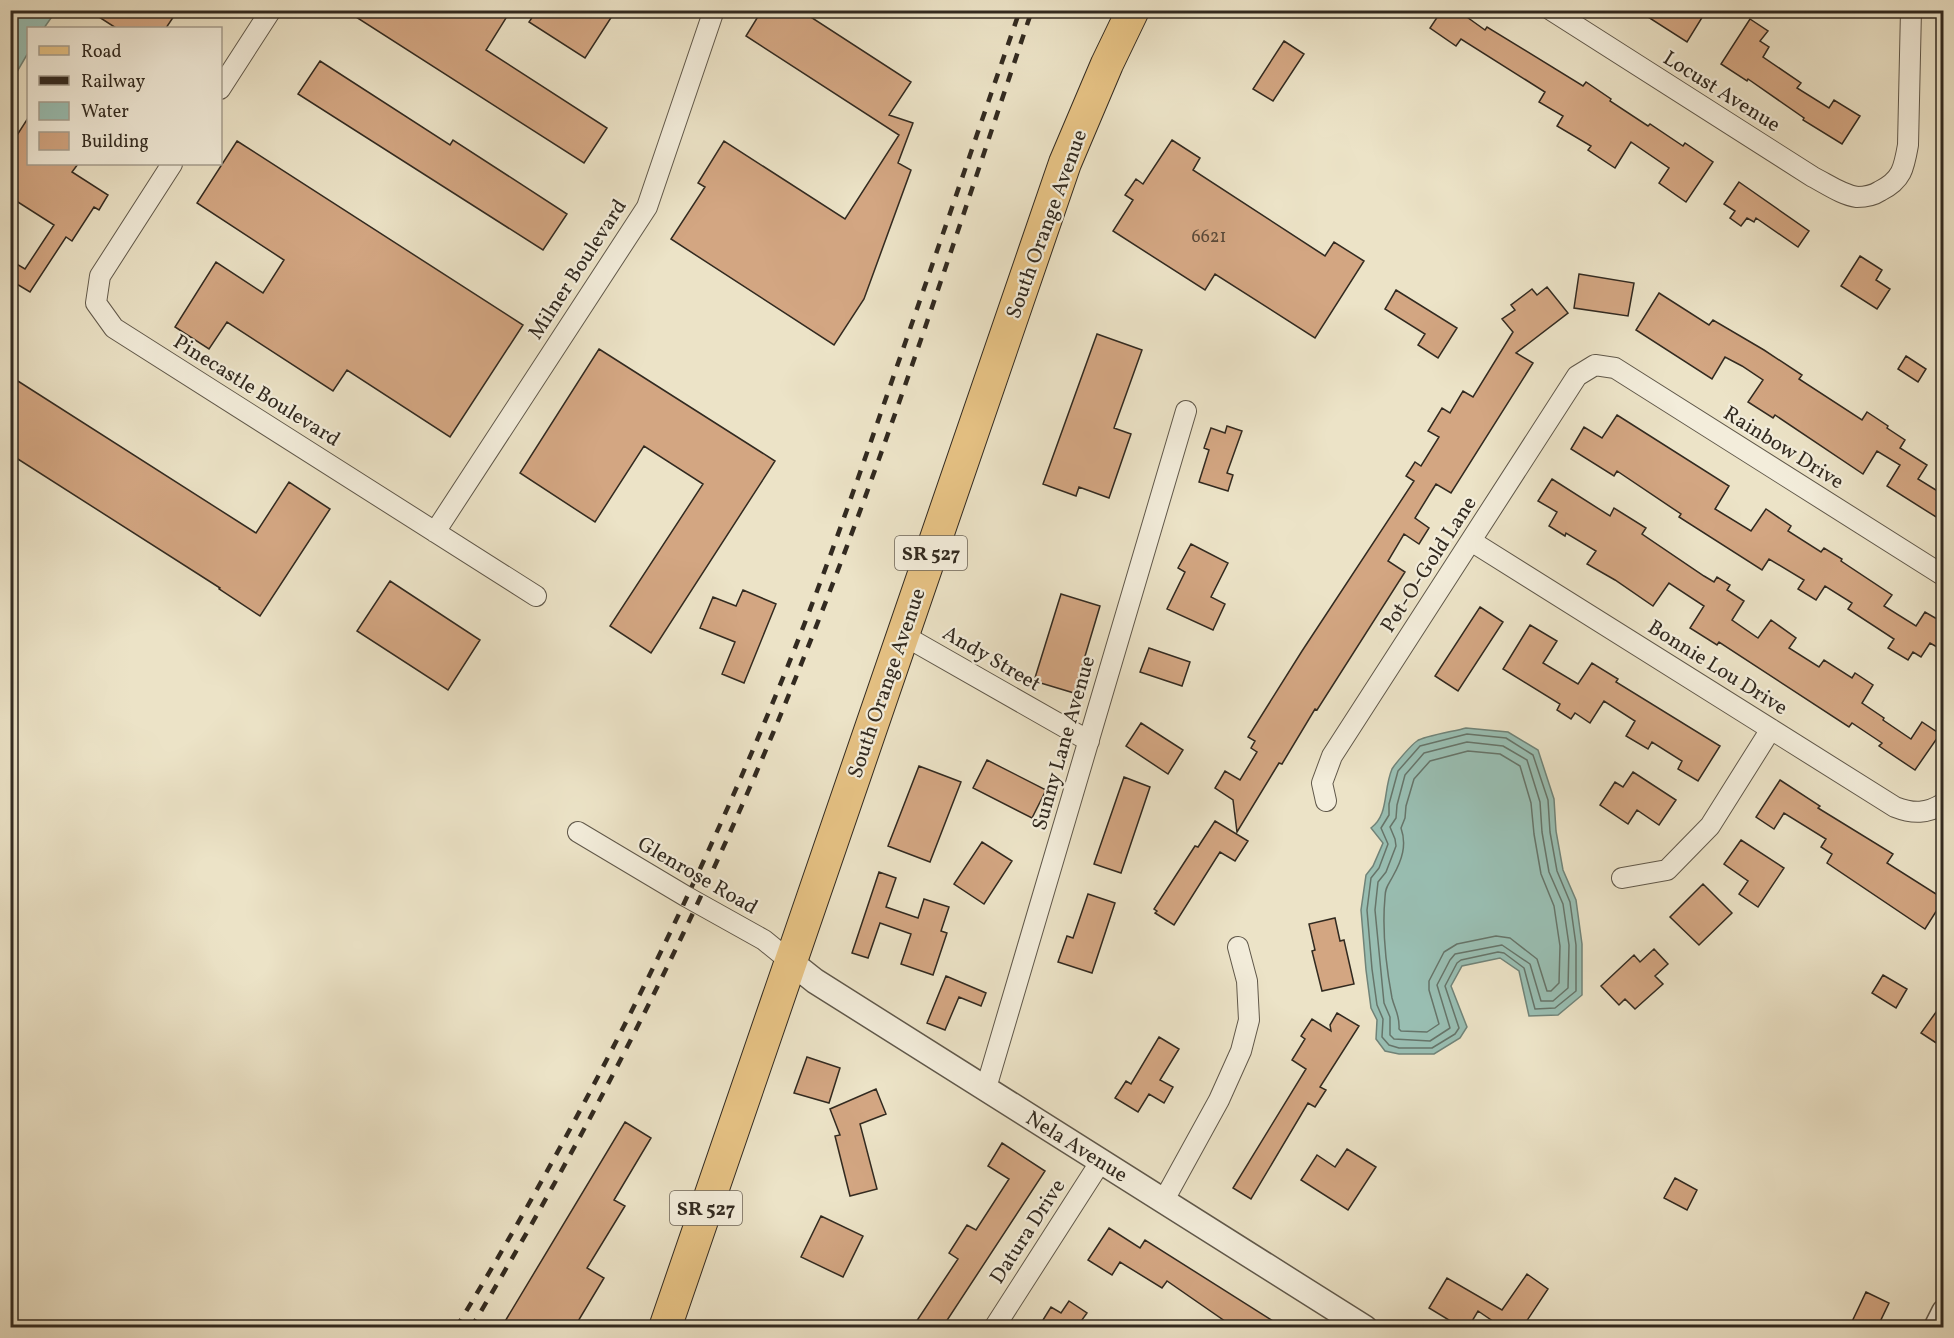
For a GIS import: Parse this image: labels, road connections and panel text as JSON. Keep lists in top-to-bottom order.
{
  "streets": {
    "main road": ["South Orange Avenue", "SR 527"],
    "street": [
      "Locust Avenue",
      "Milner Boulevard",
      "Pinecastle Boulevard",
      "Rainbow Drive",
      "Pot-O-Gold Lane",
      "Andy Street",
      "Bonnie Lou Drive",
      "Sunny Lane Avenue",
      "Glenrose Road",
      "Nela Avenue",
      "Datura Drive"
    ]
  },
  "crossings": [
    ["South Orange Avenue", "Andy Street"],
    ["South Orange Avenue", "Glenrose Road"],
    ["South Orange Avenue", "Nela Avenue"],
    ["Milner Boulevard", "Pinecastle Boulevard"],
    ["Rainbow Drive", "Pot-O-Gold Lane"],
    ["Pot-O-Gold Lane", "Bonnie Lou Drive"],
    ["Andy Street", "Sunny Lane Avenue"],
    ["Sunny Lane Avenue", "Nela Avenue"],
    ["Glenrose Road", "Nela Avenue"],
    ["Nela Avenue", "Datura Drive"]
  ],
  "house_numbers": ["6621"],
  "legend": [
    "Road",
    "Railway",
    "Water",
    "Building"
  ]
}
